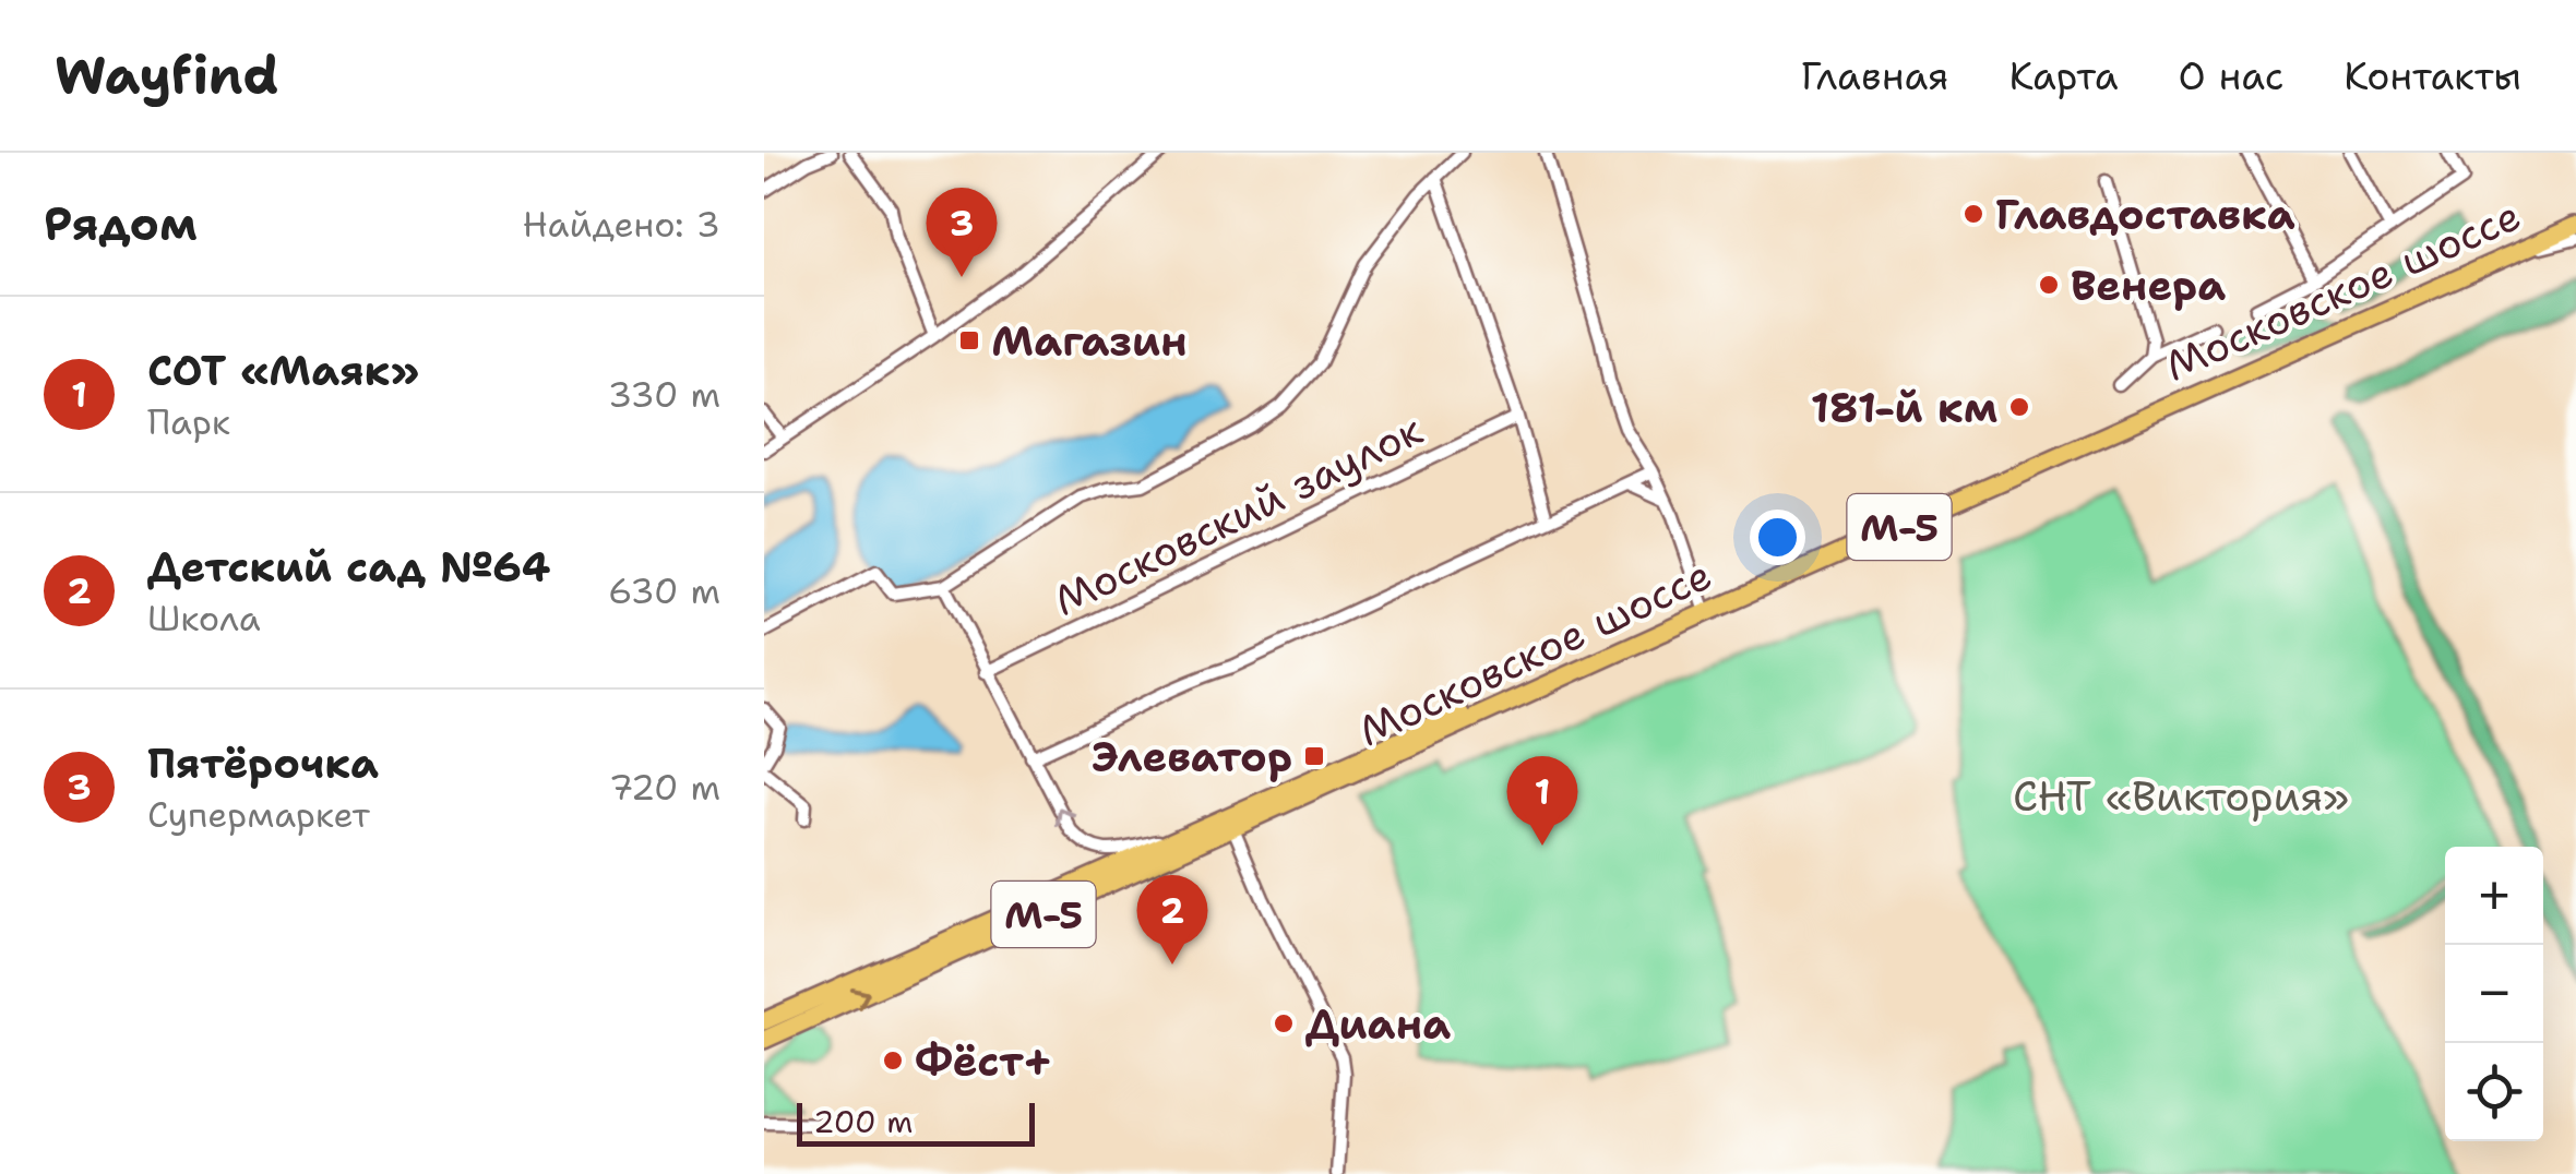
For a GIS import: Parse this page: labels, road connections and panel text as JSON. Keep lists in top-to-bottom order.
{
  "streets": {
    "highway": ["Московское шоссе", "М-5"],
    "street": ["Московский заулок"]
  },
  "parks": ["СНТ «Виктория»"],
  "places": {
    "other": [
      "Главдоставка",
      "Венера",
      "181-й км",
      "Диана",
      "Фёст+"
    ],
    "transit": ["Магазин", "Элеватор"]
  },
  "scale_bar": "200 m",
  "page": {
    "header": "Wayfind",
    "nav": [
      "Главная",
      "Карта",
      "О нас",
      "Контакты"
    ],
    "heading": ["Рядом", "Найдено: 3"],
    "pins": ["3", "1", "2"],
    "list": [
      {
        "mark": "1",
        "name": "СОТ «Маяк»",
        "note": "Парк",
        "value": "330 m"
      },
      {
        "mark": "2",
        "name": "Детский сад №64",
        "note": "Школа",
        "value": "630 m"
      },
      {
        "mark": "3",
        "name": "Пятёрочка",
        "note": "Супермаркет",
        "value": "720 m"
      }
    ],
    "map_buttons": ["+", "−"],
    "scale": "200 m"
  }
}
